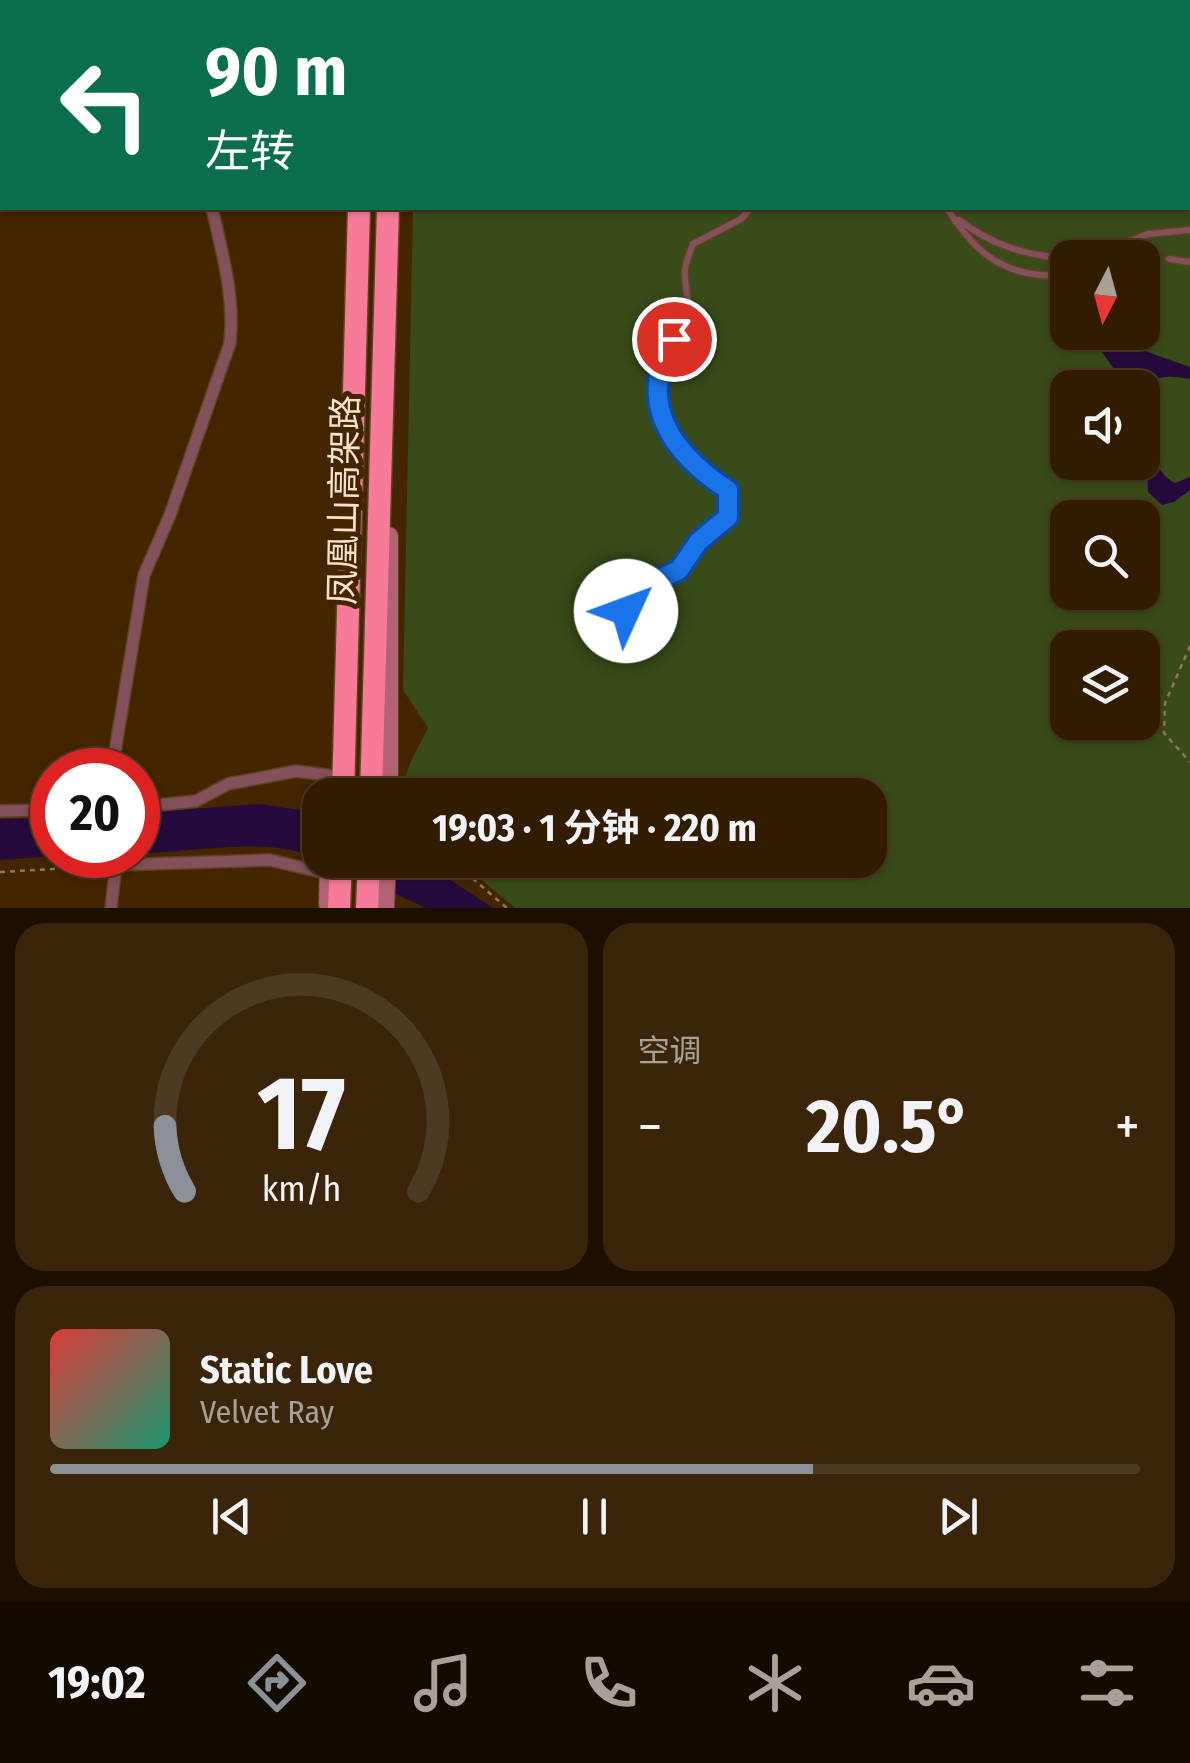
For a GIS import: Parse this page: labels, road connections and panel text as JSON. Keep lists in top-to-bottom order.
{
  "streets": {
    "highway": ["凤凰山高架路"]
  },
  "north": "bottom",
  "page": {
    "turn": ["90 m", "左转"],
    "limit": "20",
    "trip": "19:03 · 1 分钟 · 220 m",
    "tile": "空调",
    "heat": ["−", "20.5°", "+"],
    "song": ["Static Love", "Velvet Ray"],
    "tabs": "19:02",
    "gauge": ["17", "km/h"]
  }
}
